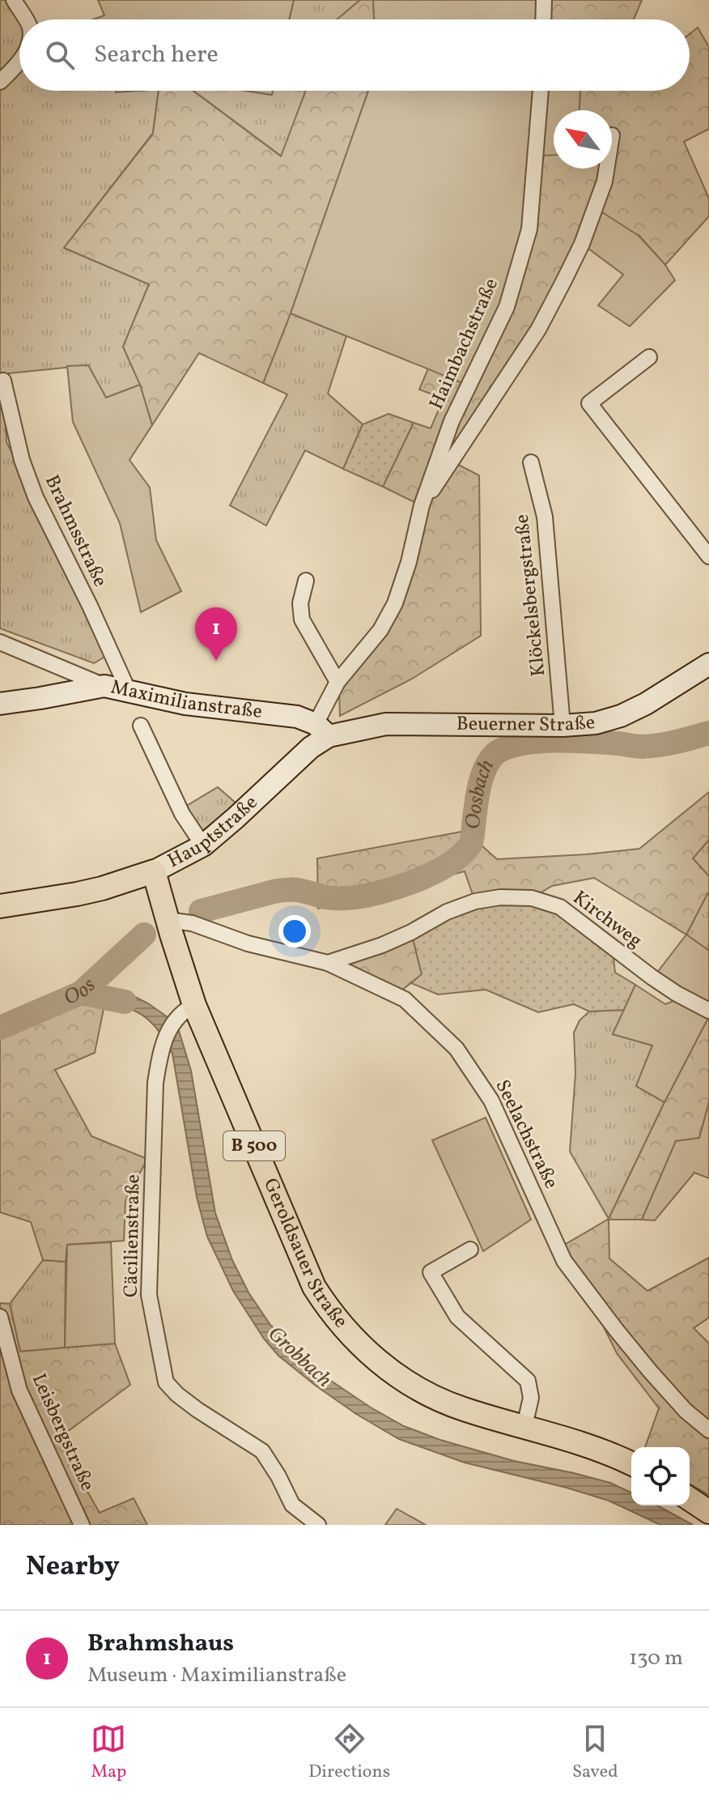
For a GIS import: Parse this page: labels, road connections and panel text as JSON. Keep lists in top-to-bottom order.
{
  "streets": {
    "main road": [
      "Maximilianstraße",
      "Beuerner Straße",
      "Hauptstraße",
      "B 500",
      "Geroldsauer Straße"
    ],
    "street": [
      "Haimbachstraße",
      "Brahmsstraße",
      "Klöckelsbergstraße",
      "Kirchweg",
      "Seelachstraße",
      "Cäcilienstraße",
      "Leisbergstraße"
    ]
  },
  "crossings": [
    ["Haimbachstraße", "Maximilianstraße"],
    ["Haimbachstraße", "Beuerner Straße"],
    ["Haimbachstraße", "Hauptstraße"],
    ["Brahmsstraße", "Maximilianstraße"],
    ["Klöckelsbergstraße", "Beuerner Straße"],
    ["Maximilianstraße", "Beuerner Straße"],
    ["Maximilianstraße", "Hauptstraße"],
    ["Beuerner Straße", "Hauptstraße"],
    ["Hauptstraße", "Geroldsauer Straße"],
    ["Kirchweg", "Seelachstraße"],
    ["Seelachstraße", "Geroldsauer Straße"],
    ["Cäcilienstraße", "Geroldsauer Straße"]
  ],
  "water": ["Oosbach", "Oos", "Grobbach"],
  "north": "top left",
  "page": {
    "search": "Search here",
    "pins": "1",
    "heading": "Nearby",
    "list": [
      {
        "mark": "1",
        "name": "Brahmshaus",
        "note": "Museum · Maximilianstraße",
        "value": "130 m"
      }
    ],
    "nav": ["Map", "Directions", "Saved"]
  }
}
